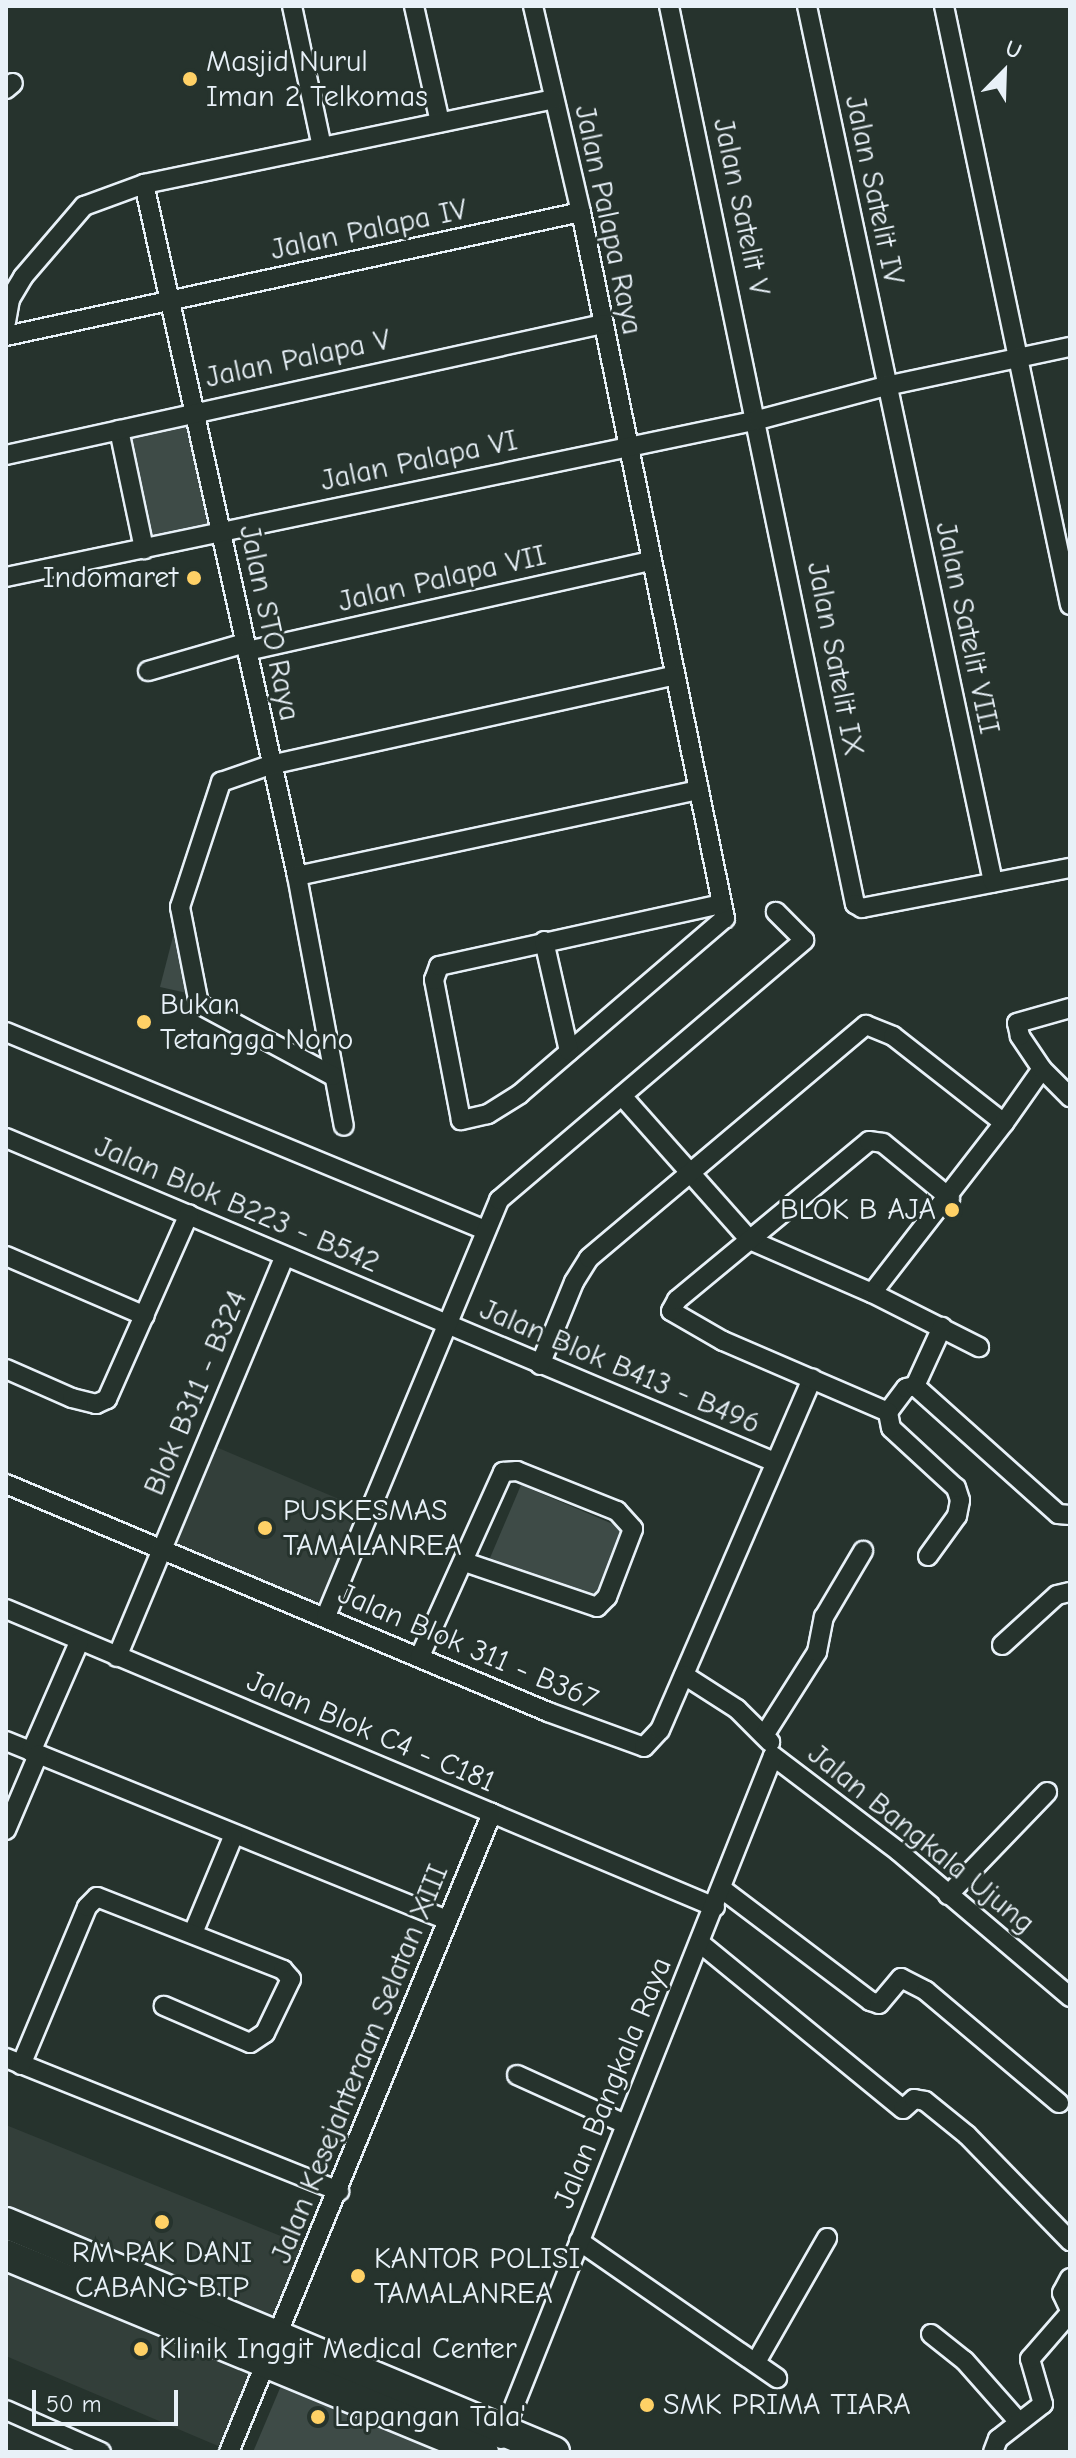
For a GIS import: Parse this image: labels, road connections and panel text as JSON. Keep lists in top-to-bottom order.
{
  "streets": {
    "street": [
      "Jalan Satelit IV",
      "Jalan Satelit V",
      "Jalan Palapa Raya",
      "Jalan Palapa IV",
      "Jalan Palapa V",
      "Jalan Palapa VI",
      "Jalan Palapa VII",
      "Jalan STO Raya",
      "Jalan Satelit VIII",
      "Jalan Satelit IX",
      "Jalan Blok B223 - B542",
      "Jalan Blok B413 - B496",
      "Blok B311 - B324",
      "Jalan Blok 311 - B367",
      "Jalan Blok C4 - C181",
      "Jalan Bangkala Ujung",
      "Jalan Kesejahteraan Selatan XIII",
      "Jalan Bangkala Raya"
    ]
  },
  "crossings": [
    ["Jalan Satelit IV", "Jalan Palapa VI"],
    ["Jalan Satelit IV", "Jalan Satelit VIII"],
    ["Jalan Satelit V", "Jalan Palapa VI"],
    ["Jalan Satelit V", "Jalan Satelit IX"],
    ["Jalan Palapa Raya", "Jalan Palapa IV"],
    ["Jalan Palapa Raya", "Jalan Palapa V"],
    ["Jalan Palapa Raya", "Jalan Palapa VI"],
    ["Jalan Palapa Raya", "Jalan Palapa VII"],
    ["Jalan Palapa IV", "Jalan STO Raya"],
    ["Jalan Palapa V", "Jalan STO Raya"],
    ["Jalan Palapa VI", "Jalan STO Raya"],
    ["Jalan Palapa VI", "Jalan Satelit VIII"],
    ["Jalan Palapa VI", "Jalan Satelit IX"],
    ["Jalan Palapa VII", "Jalan STO Raya"],
    ["Jalan Satelit VIII", "Jalan Satelit IX"],
    ["Jalan Blok B223 - B542", "Jalan Blok B413 - B496"],
    ["Jalan Blok B223 - B542", "Blok B311 - B324"],
    ["Blok B311 - B324", "Jalan Blok 311 - B367"],
    ["Blok B311 - B324", "Jalan Blok C4 - C181"],
    ["Jalan Blok C4 - C181", "Jalan Kesejahteraan Selatan XIII"],
    ["Jalan Blok C4 - C181", "Jalan Bangkala Raya"],
    ["Jalan Bangkala Ujung", "Jalan Bangkala Raya"]
  ],
  "places": [
    "Masjid Nurul Iman 2 Telkomas",
    "Indomaret",
    "Bukan Tetangga Nono",
    "BLOK B AJA",
    "PUSKESMAS TAMALANREA",
    "RM PAK DANI CABANG BTP",
    "KANTOR POLISI TAMALANREA",
    "Klinik Inggit Medical Center",
    "SMK PRIMA TIARA",
    "Lapangan Tala'"
  ],
  "scale_bar": "50 m",
  "north": "top right"
}
